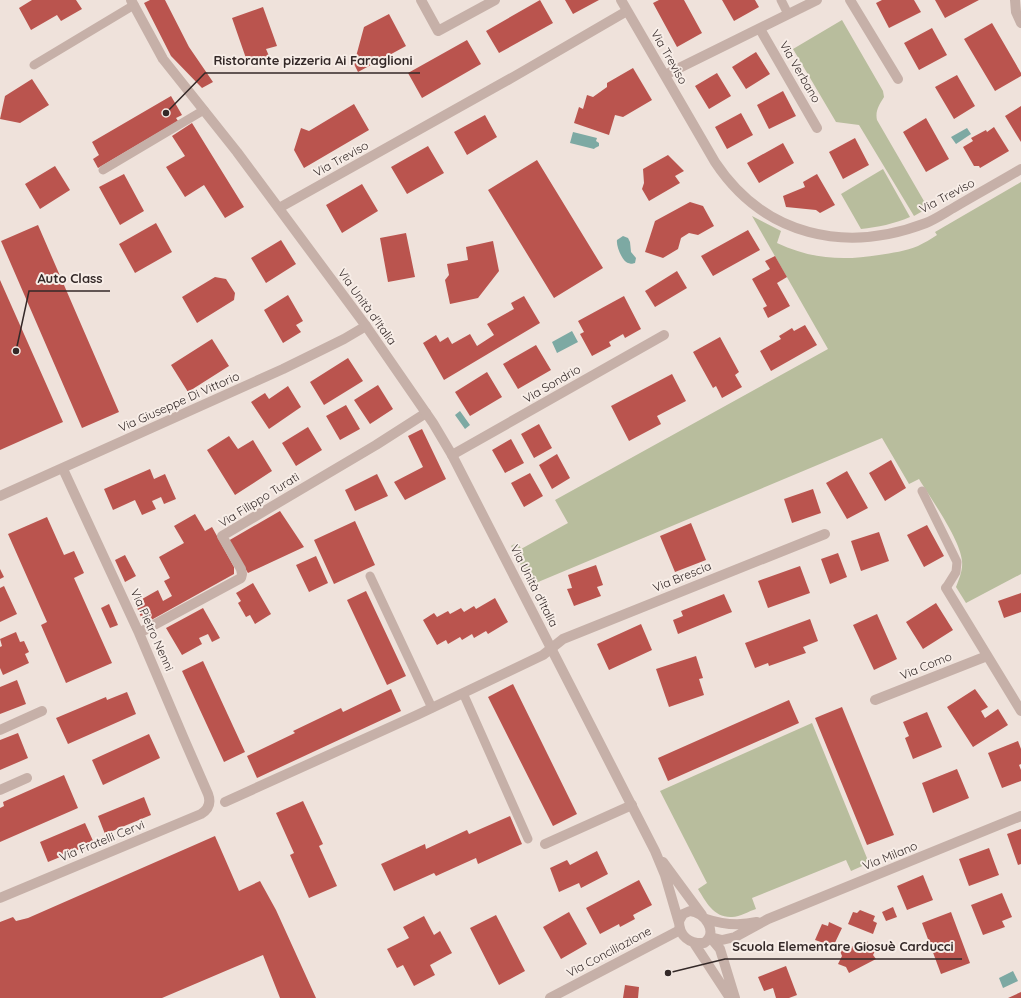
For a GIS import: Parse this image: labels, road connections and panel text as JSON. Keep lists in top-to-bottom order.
{
  "streets": {
    "street": [
      "Via Treviso",
      "Via Verbano",
      "Via Unità d'Italia",
      "Via Sondrio",
      "Via Giuseppe Di Vittorio",
      "Via Filippo Turati",
      "Via Brescia",
      "Via Pietro Nenni",
      "Via Como",
      "Via Fratelli Cervi",
      "Via Milano",
      "Via Conciliazione"
    ]
  },
  "crossings": [
    ["Via Treviso", "Via Unità d'Italia"],
    ["Via Unità d'Italia", "Via Sondrio"],
    ["Via Unità d'Italia", "Via Giuseppe Di Vittorio"],
    ["Via Unità d'Italia", "Via Filippo Turati"],
    ["Via Unità d'Italia", "Via Brescia"],
    ["Via Unità d'Italia", "Via Milano"],
    ["Via Unità d'Italia", "Via Conciliazione"],
    ["Via Giuseppe Di Vittorio", "Via Pietro Nenni"],
    ["Via Filippo Turati", "Via Pietro Nenni"],
    ["Via Pietro Nenni", "Via Fratelli Cervi"],
    ["Via Milano", "Via Conciliazione"]
  ],
  "places": ["Ristorante pizzeria Ai Faraglioni", "Auto Class", "Scuola Elementare Giosuè Carducci"]
}
